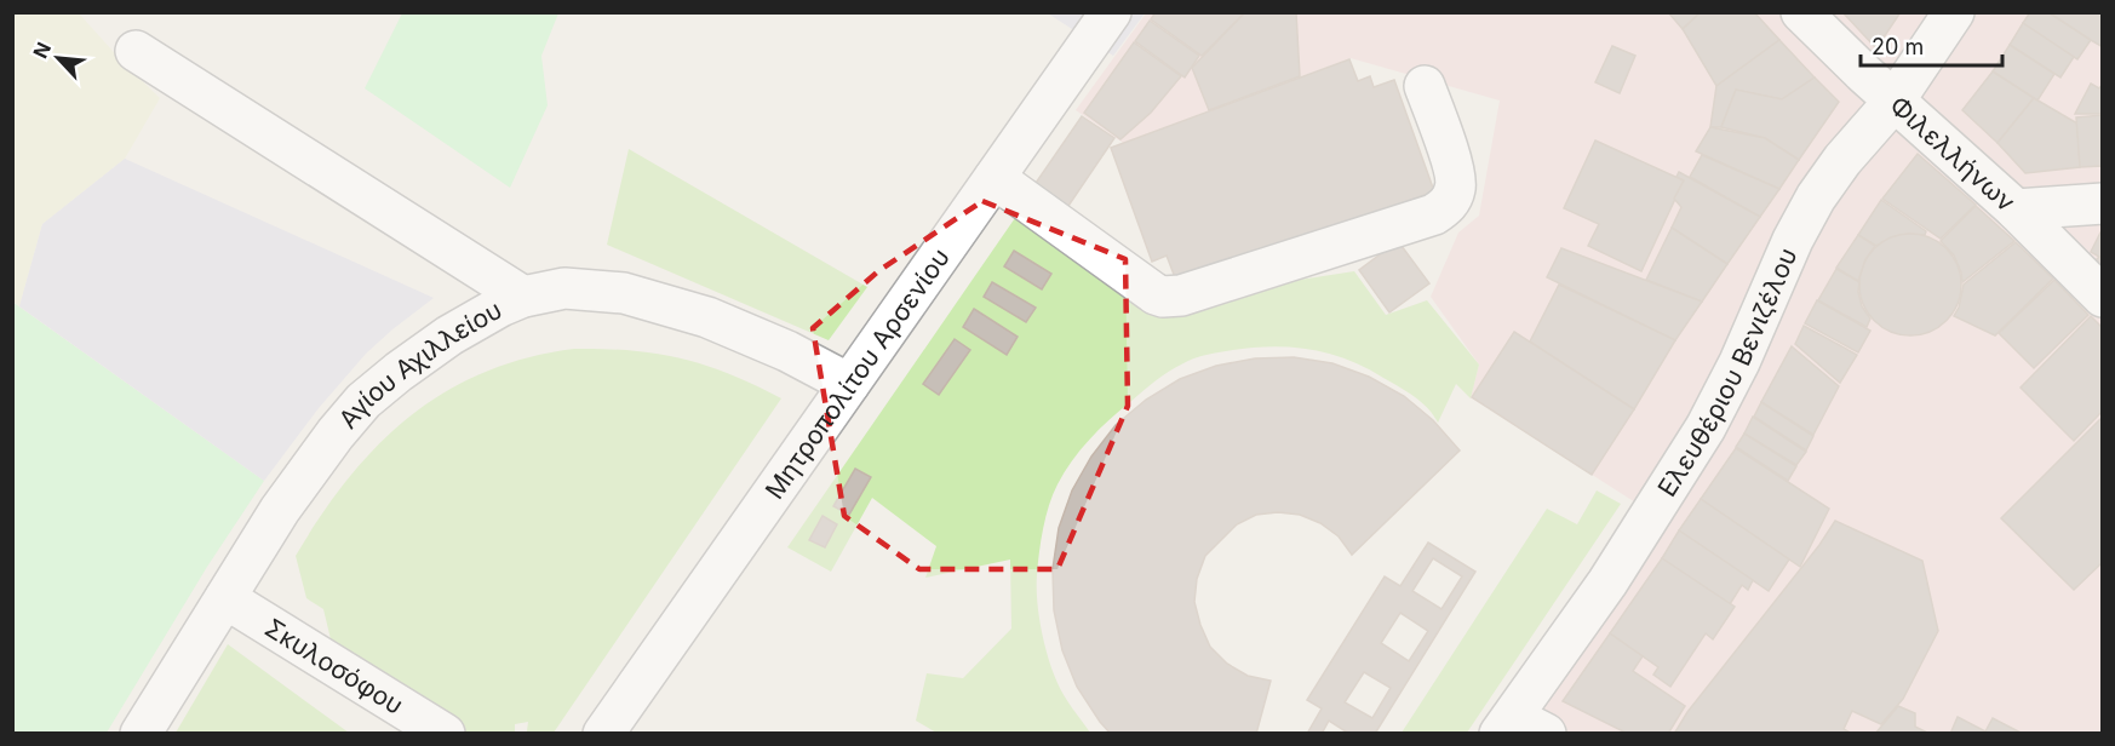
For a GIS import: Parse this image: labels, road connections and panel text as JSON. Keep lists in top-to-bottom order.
{
  "streets": {
    "street": [
      "Φιλελλήνων",
      "Αγίου Αχιλλείου",
      "Ελευθέριου Βενιζέλου",
      "Μητροπολίτου Αρσενίου",
      "Σκυλοσόφου"
    ]
  },
  "crossings": [
    ["Φιλελλήνων", "Ελευθέριου Βενιζέλου"],
    ["Αγίου Αχιλλείου", "Μητροπολίτου Αρσενίου"],
    ["Αγίου Αχιλλείου", "Σκυλοσόφου"]
  ],
  "scale_bar": "20 m",
  "north": "top left"
}
